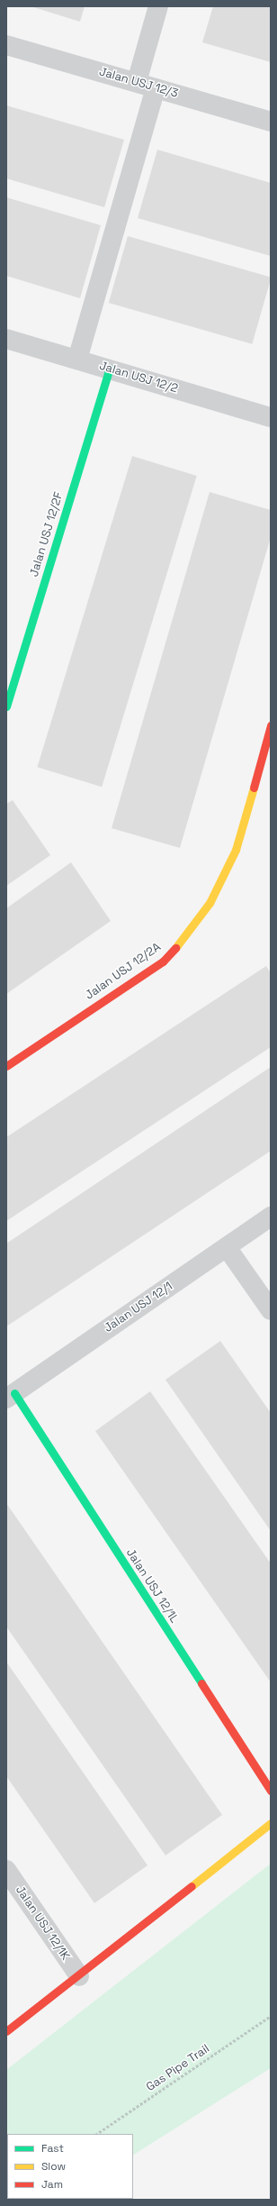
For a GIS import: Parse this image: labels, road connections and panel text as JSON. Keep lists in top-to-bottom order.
{
  "streets": {
    "street": [
      "Jalan USJ 12/3",
      "Jalan USJ 12/2",
      "Jalan USJ 12/2F",
      "Jalan USJ 12/2A",
      "Jalan USJ 12/1",
      "Jalan USJ 12/1L",
      "Jalan USJ 12/1K"
    ],
    "path": ["Gas Pipe Trail"]
  },
  "crossings": [
    ["Jalan USJ 12/2", "Jalan USJ 12/2F"],
    ["Jalan USJ 12/1", "Jalan USJ 12/1L"]
  ],
  "legend": ["Fast", "Slow", "Jam"]
}
